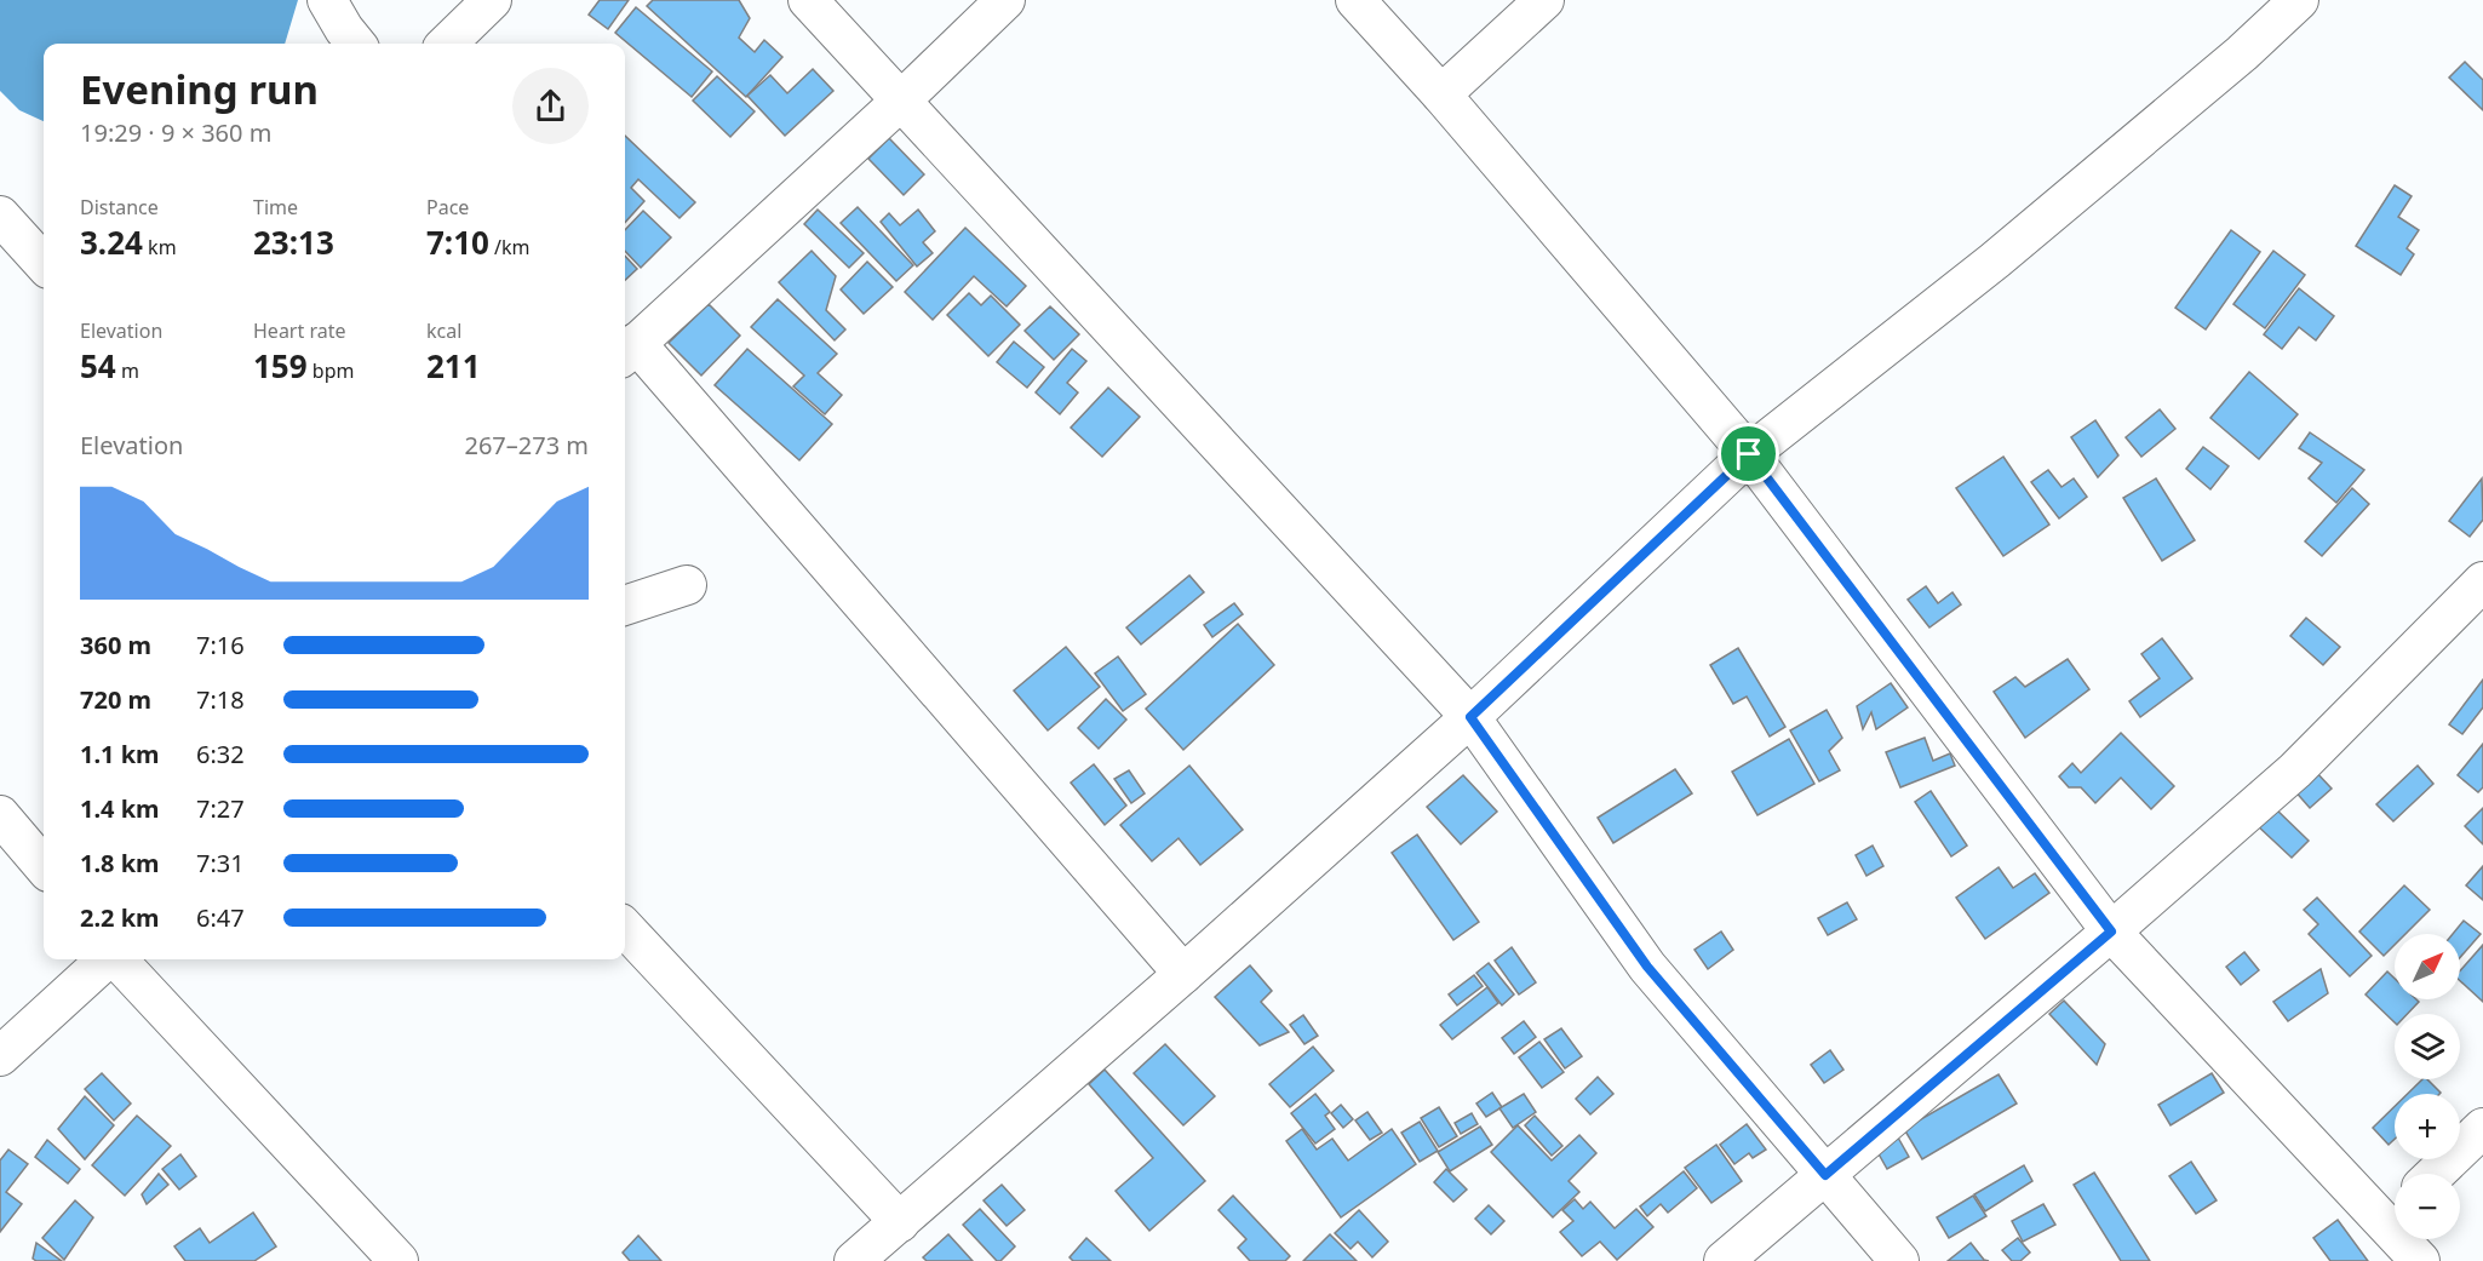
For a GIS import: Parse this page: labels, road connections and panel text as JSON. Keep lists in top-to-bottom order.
{
  "north": "top right",
  "page": {
    "heading": ["Evening run", "19:29 · 9 × 360 m"],
    "stats": [
      ["Distance", "3.24 km"],
      ["Time", "23:13"],
      ["Pace", "7:10 /km"],
      ["Elevation", "54 m"],
      ["Heart rate", "159 bpm"],
      ["kcal", "211"]
    ],
    "chart": ["Elevation", "267–273 m"],
    "list": [
      {
        "name": "360 m",
        "note": "7:16"
      },
      {
        "name": "720 m",
        "note": "7:18"
      },
      {
        "name": "1.1 km",
        "note": "6:32"
      },
      {
        "name": "1.4 km",
        "note": "7:27"
      },
      {
        "name": "1.8 km",
        "note": "7:31"
      },
      {
        "name": "2.2 km",
        "note": "6:47"
      }
    ],
    "map_buttons": ["+", "−"]
  }
}
